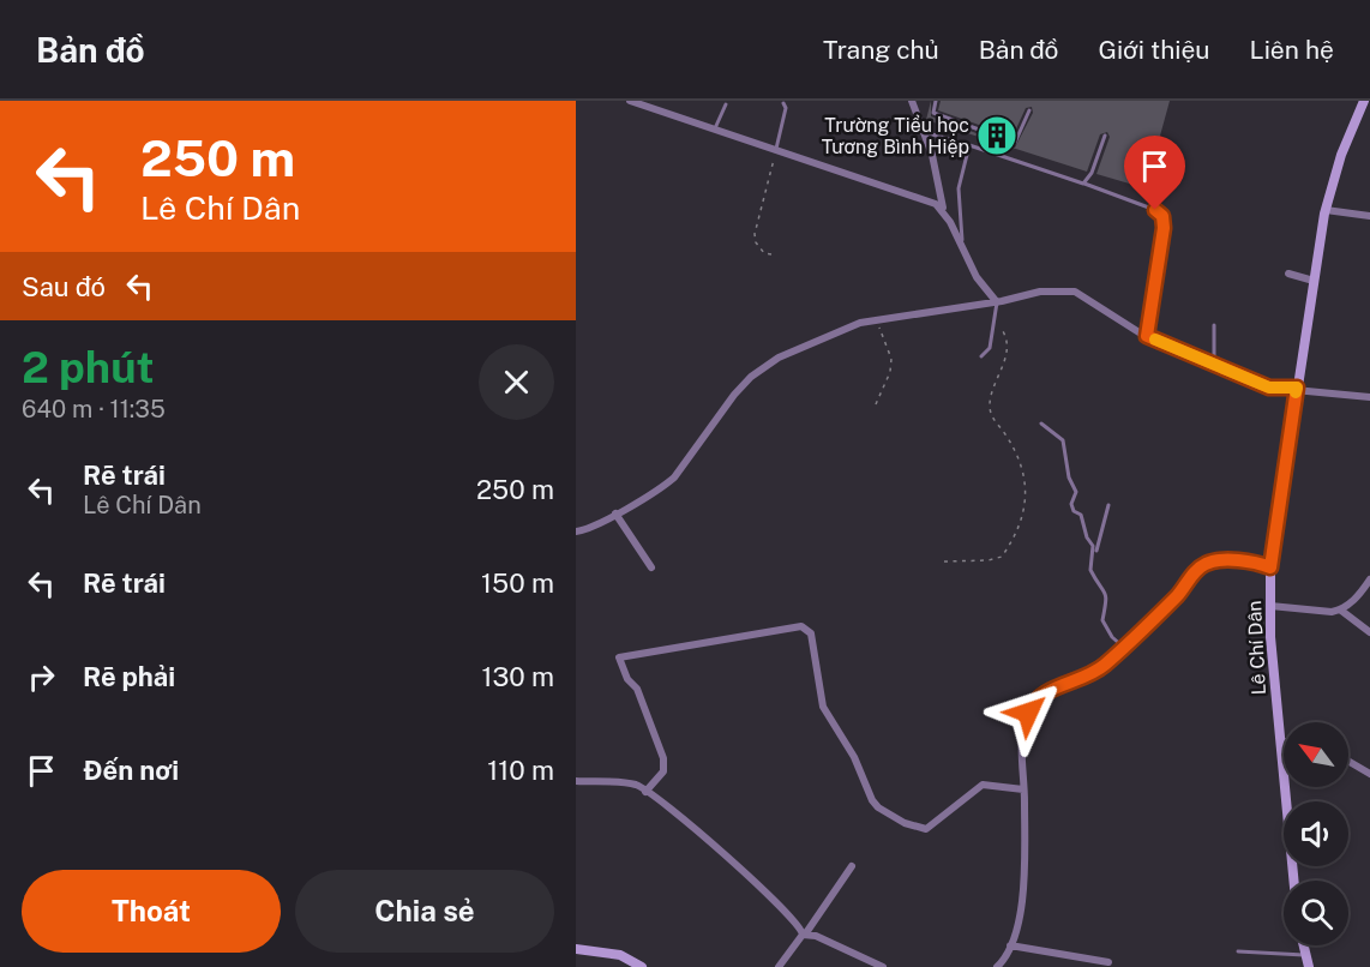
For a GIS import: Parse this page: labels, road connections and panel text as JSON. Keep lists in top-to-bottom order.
{
  "streets": {
    "street": ["Lê Chí Dân"]
  },
  "places": {
    "building": ["Trường Tiểu học Tương Bình Hiệp"]
  },
  "north": "top left",
  "page": {
    "header": "Bản đồ",
    "nav": [
      "Trang chủ",
      "Bản đồ",
      "Giới thiệu",
      "Liên hệ"
    ],
    "turn": ["250 m", "Lê Chí Dân"],
    "then": "Sau đó",
    "heading": ["2 phút", "640 m · 11:35"],
    "list": [
      {
        "name": "Rẽ trái",
        "note": "Lê Chí Dân",
        "value": "250 m"
      },
      {
        "name": "Rẽ trái",
        "value": "150 m"
      },
      {
        "name": "Rẽ phải",
        "value": "130 m"
      },
      {
        "name": "Đến nơi",
        "value": "110 m"
      }
    ],
    "buttons": ["Thoát", "Chia sẻ"]
  }
}
